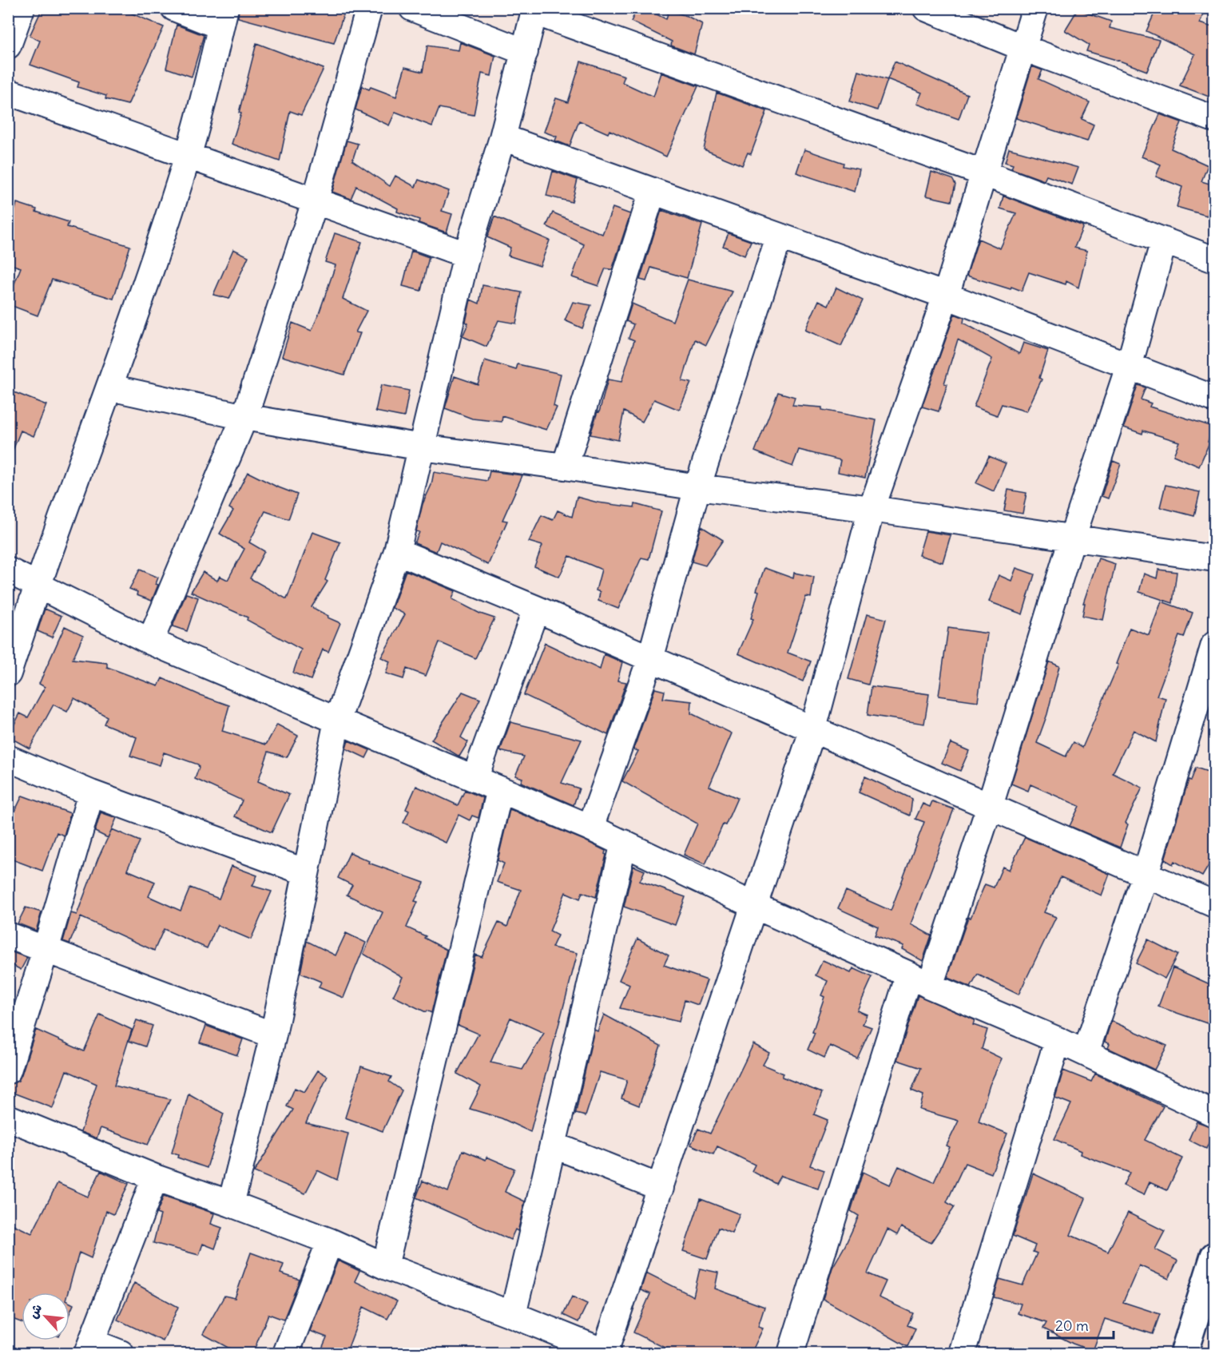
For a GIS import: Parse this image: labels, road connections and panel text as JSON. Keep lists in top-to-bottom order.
{
  "scale_bar": "20 m",
  "north": "top left"
}
